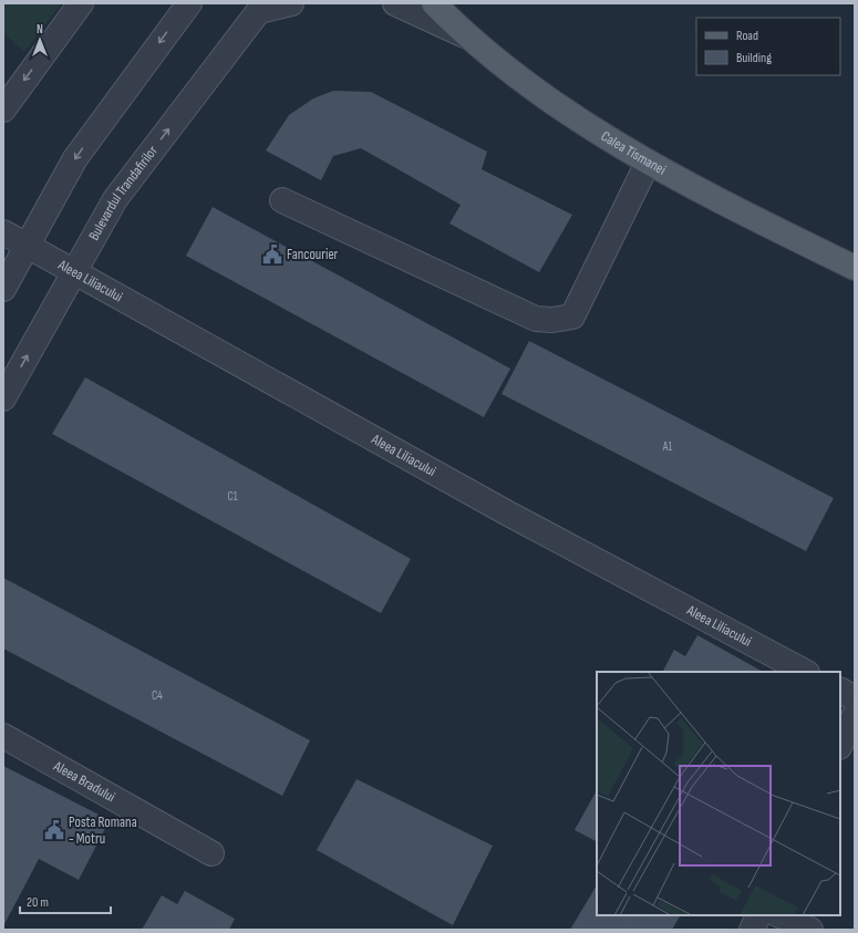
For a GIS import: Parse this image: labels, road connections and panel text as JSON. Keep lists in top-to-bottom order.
{
  "streets": {
    "main road": ["Calea Tismanei"],
    "street": ["Bulevardul Trandafirilor", "Aleea Liliacului", "Aleea Bradului"]
  },
  "crossings": [
    ["Bulevardul Trandafirilor", "Aleea Liliacului"]
  ],
  "places": {
    "public building": ["Fancourier", "Posta Romana - Motru"]
  },
  "house_numbers": ["A1", "C1", "C4"],
  "legend": ["Road", "Building"],
  "scale_bar": "20 m",
  "north": "top"
}
